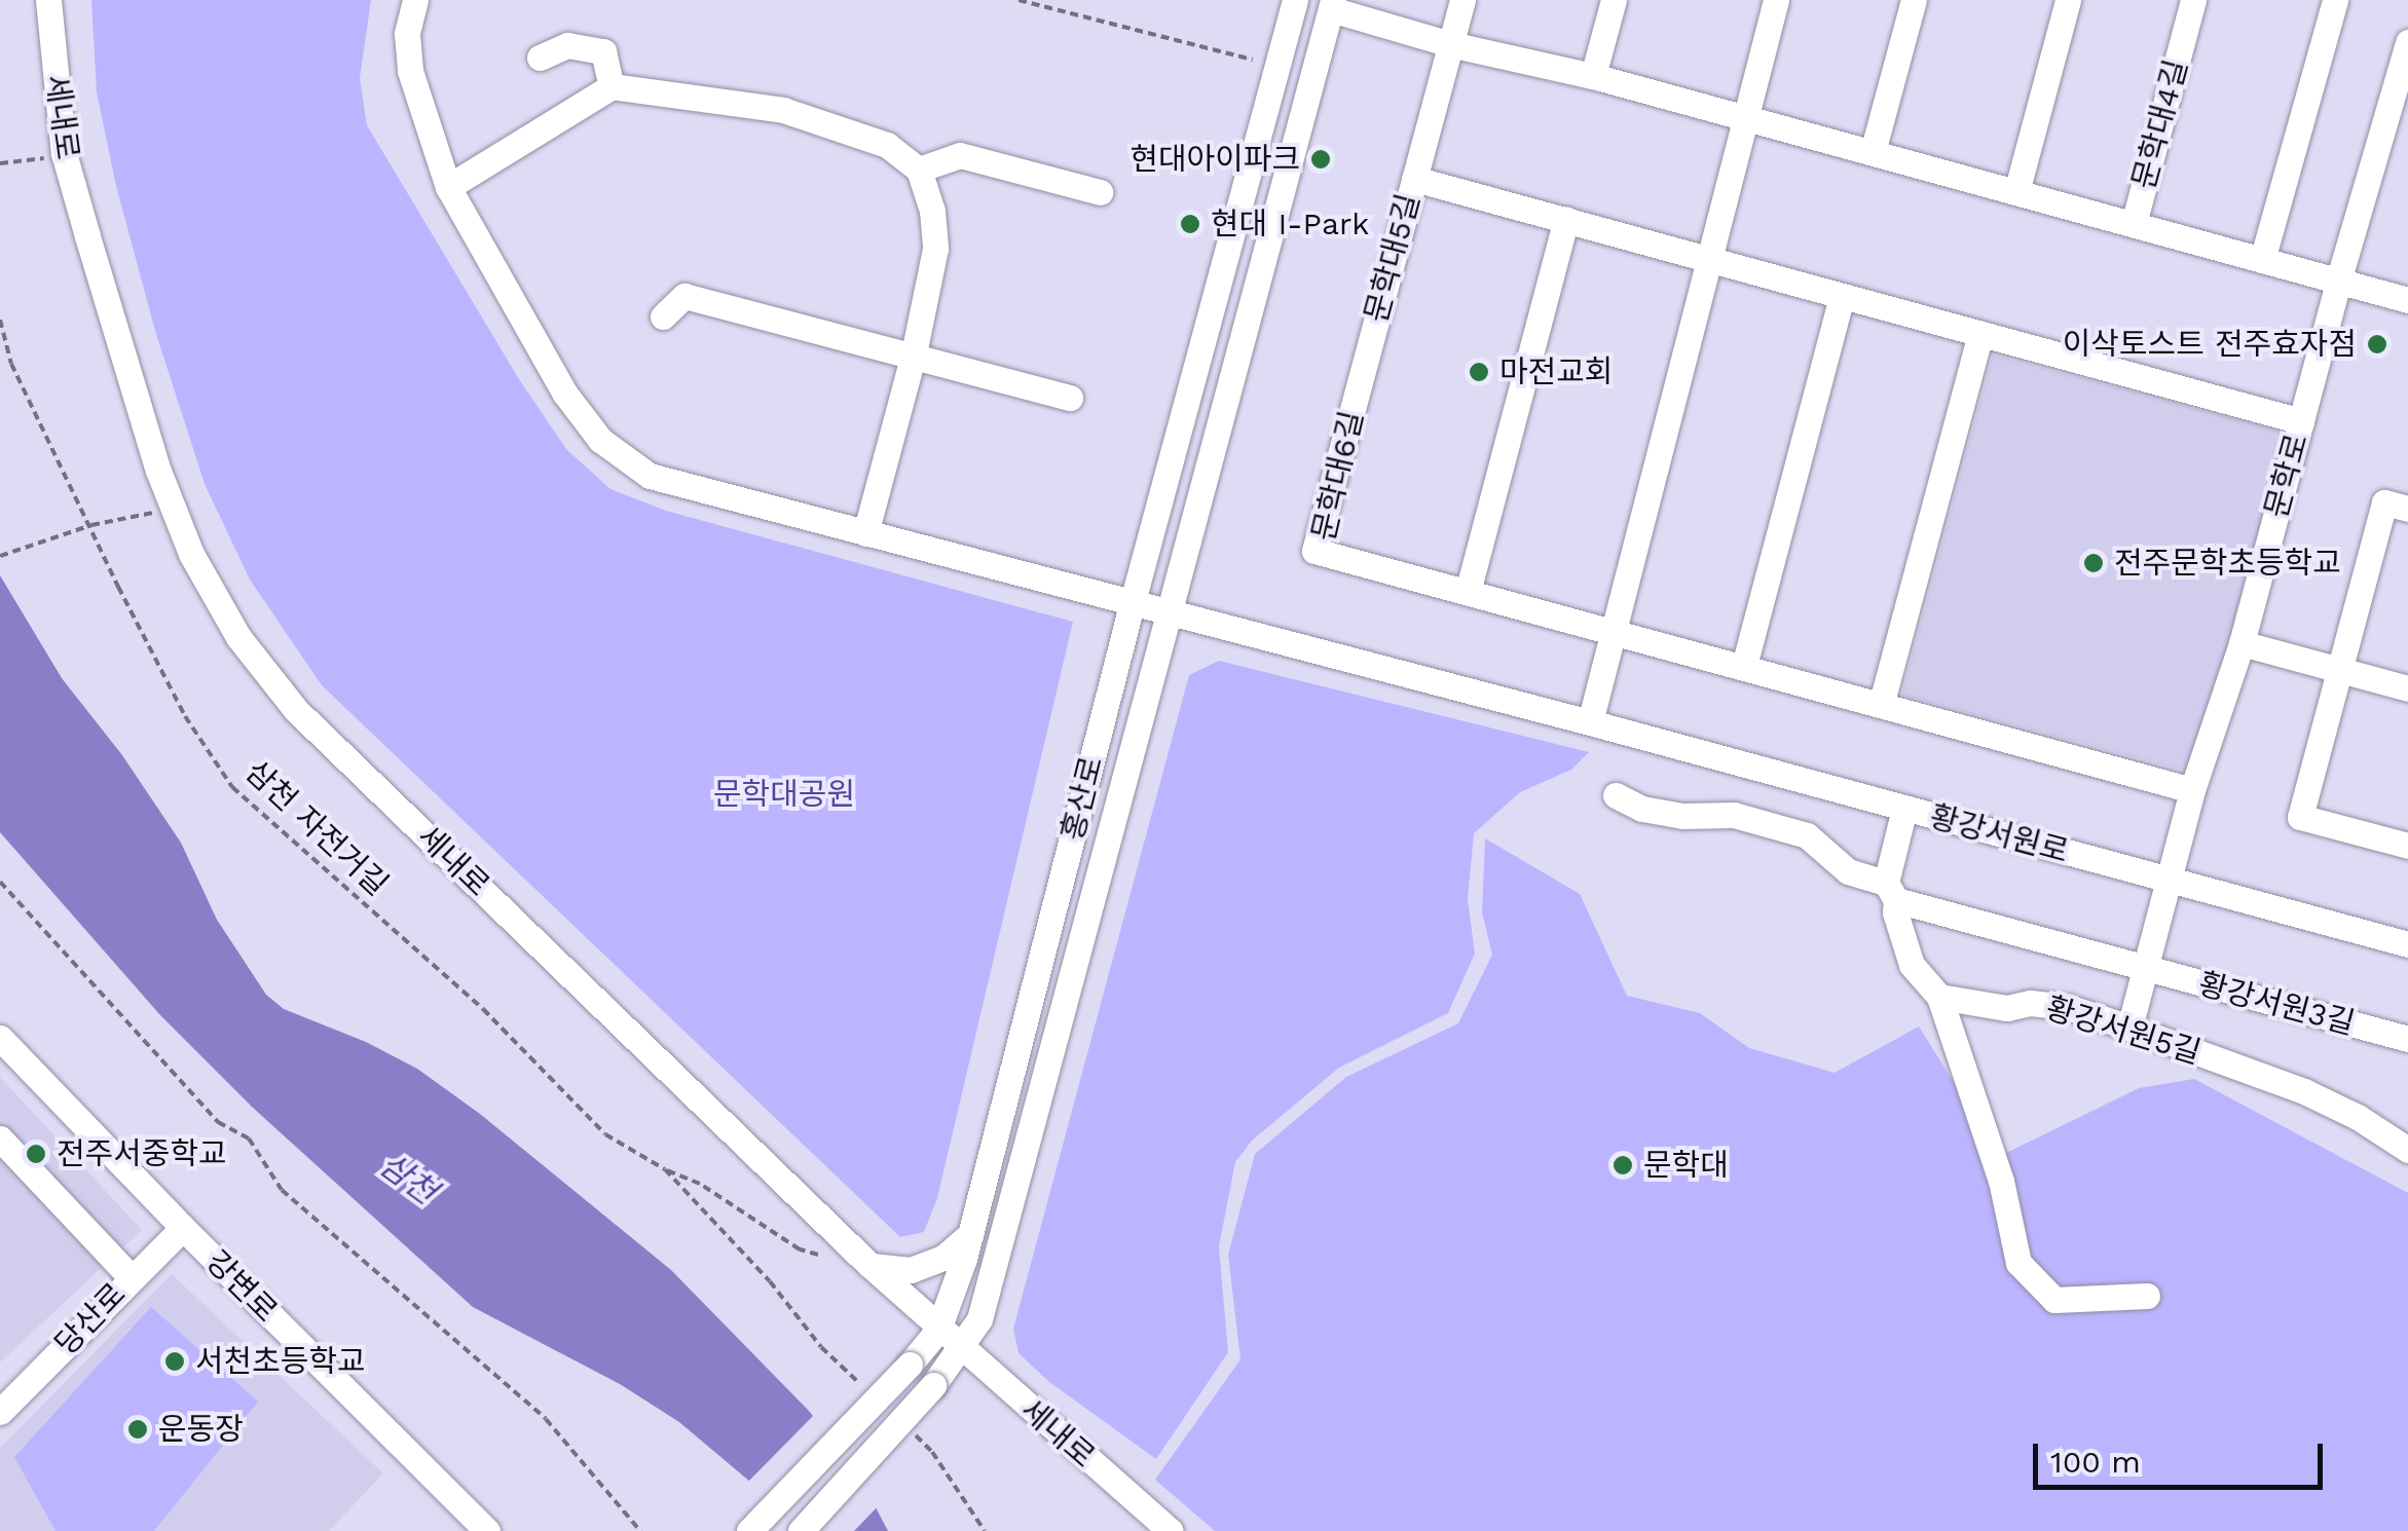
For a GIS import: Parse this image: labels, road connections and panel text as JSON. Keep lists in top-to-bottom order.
{
  "streets": {
    "street": [
      "세내로",
      "문학대4길",
      "문학대5길",
      "문학대6길",
      "문학로",
      "홍산로",
      "황강서원로",
      "황강서원3길",
      "황강서원5길",
      "강변로",
      "당산로"
    ],
    "path": ["삼천 자전거길"]
  },
  "crossings": [
    ["세내로", "홍산로"],
    ["문학대4길", "문학로"],
    ["문학대4길", "홍산로"],
    ["문학대5길", "문학대6길"],
    ["문학대5길", "문학로"],
    ["문학대6길", "문학로"],
    ["문학로", "황강서원로"],
    ["문학로", "황강서원3길"],
    ["문학로", "황강서원5길"],
    ["홍산로", "황강서원로"],
    ["황강서원3길", "황강서원5길"],
    ["강변로", "당산로"]
  ],
  "water": ["삼천"],
  "parks": ["문학대공원"],
  "places": [
    "현대아이파크",
    "현대 I-Park",
    "이삭토스트 전주효자점",
    "마전교회",
    "전주문학초등학교",
    "전주서중학교",
    "문학대",
    "서천초등학교",
    "운동장"
  ],
  "scale_bar": "100 m"
}
